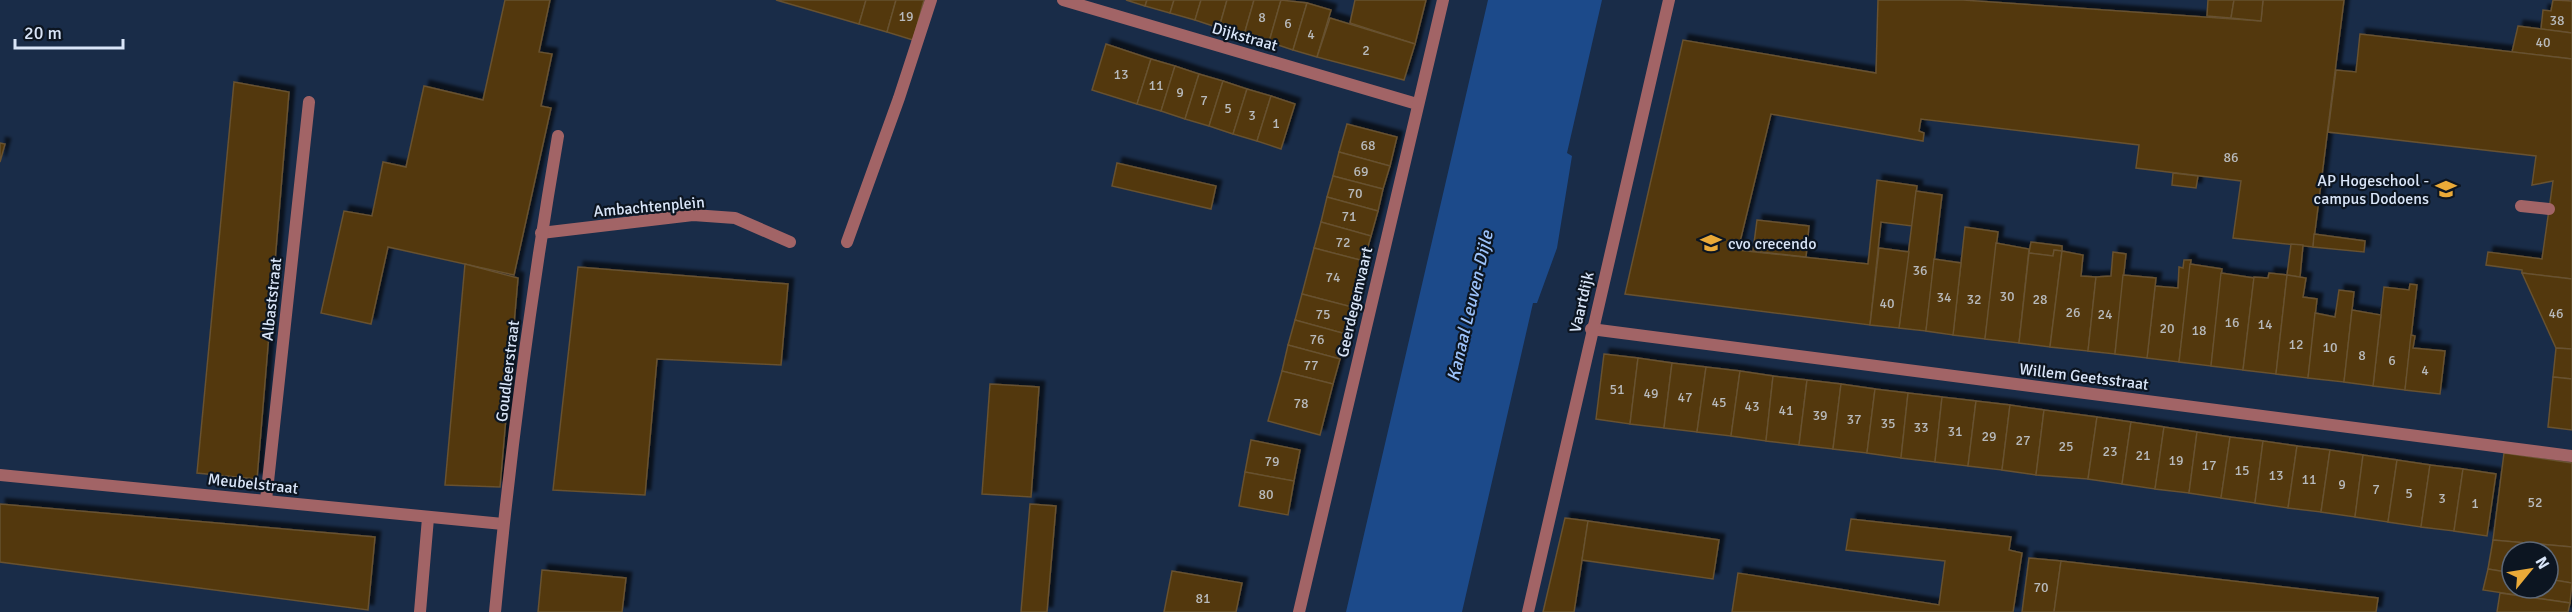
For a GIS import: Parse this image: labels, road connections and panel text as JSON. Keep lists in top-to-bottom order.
{
  "streets": {
    "street": [
      "Dijkstraat",
      "Ambachtenplein",
      "Albaststraat",
      "Geerdegemvaart",
      "Vaartdijk",
      "Goudleerstraat",
      "Willem Geetsstraat",
      "Meubelstraat"
    ]
  },
  "crossings": [
    ["Dijkstraat", "Geerdegemvaart"],
    ["Ambachtenplein", "Goudleerstraat"],
    ["Albaststraat", "Meubelstraat"],
    ["Vaartdijk", "Willem Geetsstraat"],
    ["Goudleerstraat", "Meubelstraat"]
  ],
  "water": ["Kanaal Leuven-Dijle"],
  "places": {
    "school or university": ["AP Hogeschool - campus Dodoens", "cvo crecendo"]
  },
  "house_numbers": [
    "19",
    "8",
    "38",
    "6",
    "4",
    "40",
    "2",
    "13",
    "11",
    "9",
    "7",
    "5",
    "3",
    "1",
    "68",
    "86",
    "69",
    "70",
    "71",
    "72",
    "36",
    "74",
    "30",
    "34",
    "32",
    "28",
    "40",
    "26",
    "46",
    "75",
    "24",
    "16",
    "14",
    "20",
    "18",
    "76",
    "12",
    "10",
    "8",
    "6",
    "77",
    "4",
    "51",
    "49",
    "47",
    "45",
    "78",
    "43",
    "41",
    "39",
    "37",
    "35",
    "33",
    "31",
    "29",
    "27",
    "25",
    "23",
    "21",
    "19",
    "79",
    "17",
    "15",
    "13",
    "11",
    "9",
    "7",
    "5",
    "80",
    "3",
    "52",
    "1",
    "70",
    "81"
  ],
  "scale_bar": "20 m",
  "north": "top right"
}
